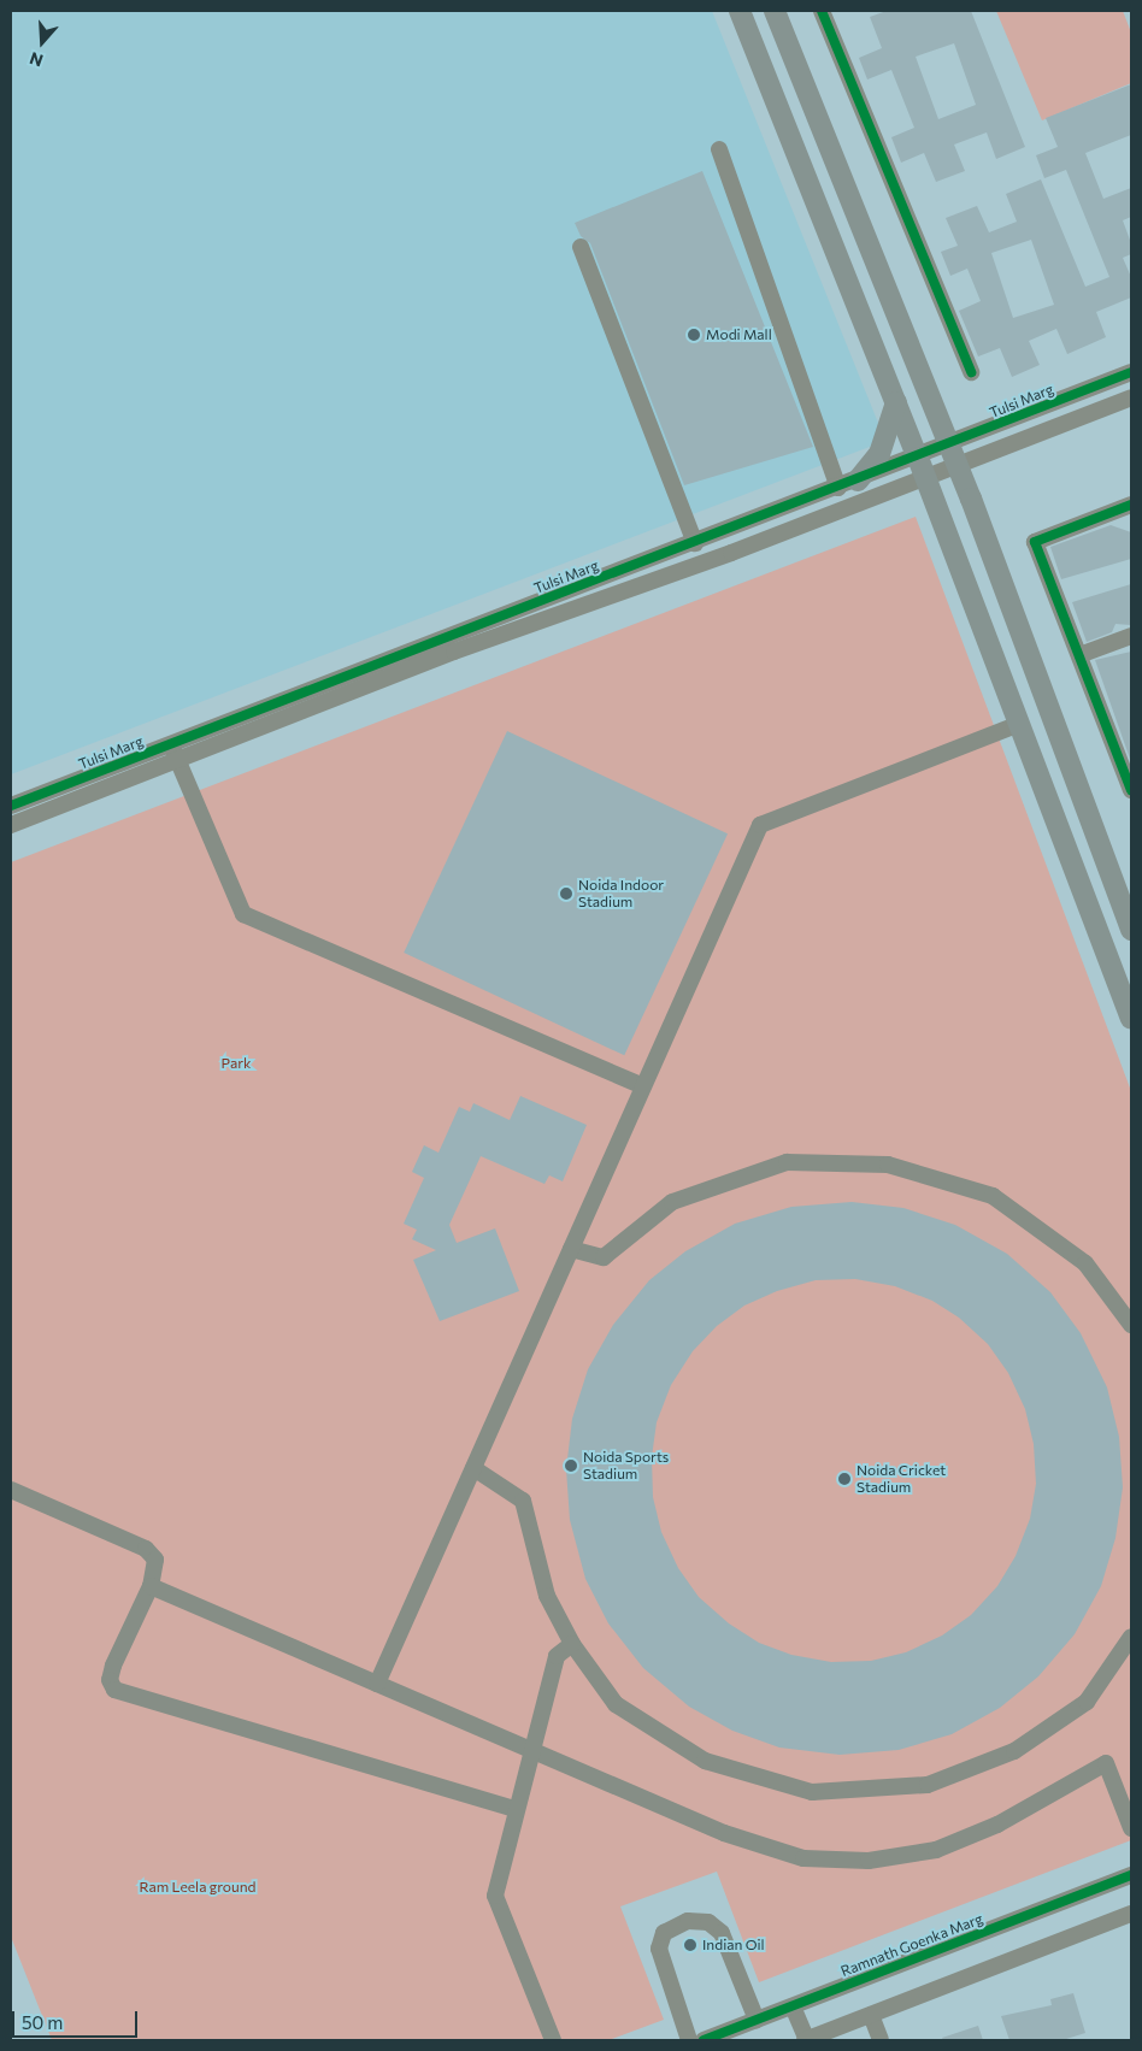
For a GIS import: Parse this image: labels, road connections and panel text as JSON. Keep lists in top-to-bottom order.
{
  "streets": {
    "street": ["Tulsi Marg", "Ramnath Goenka Marg"]
  },
  "parks": ["Park", "Ram Leela ground"],
  "places": [
    "Modi Mall",
    "Noida Indoor Stadium",
    "Noida Sports Stadium",
    "Noida Cricket Stadium",
    "Indian Oil"
  ],
  "scale_bar": "50 m",
  "north": "bottom"
}
